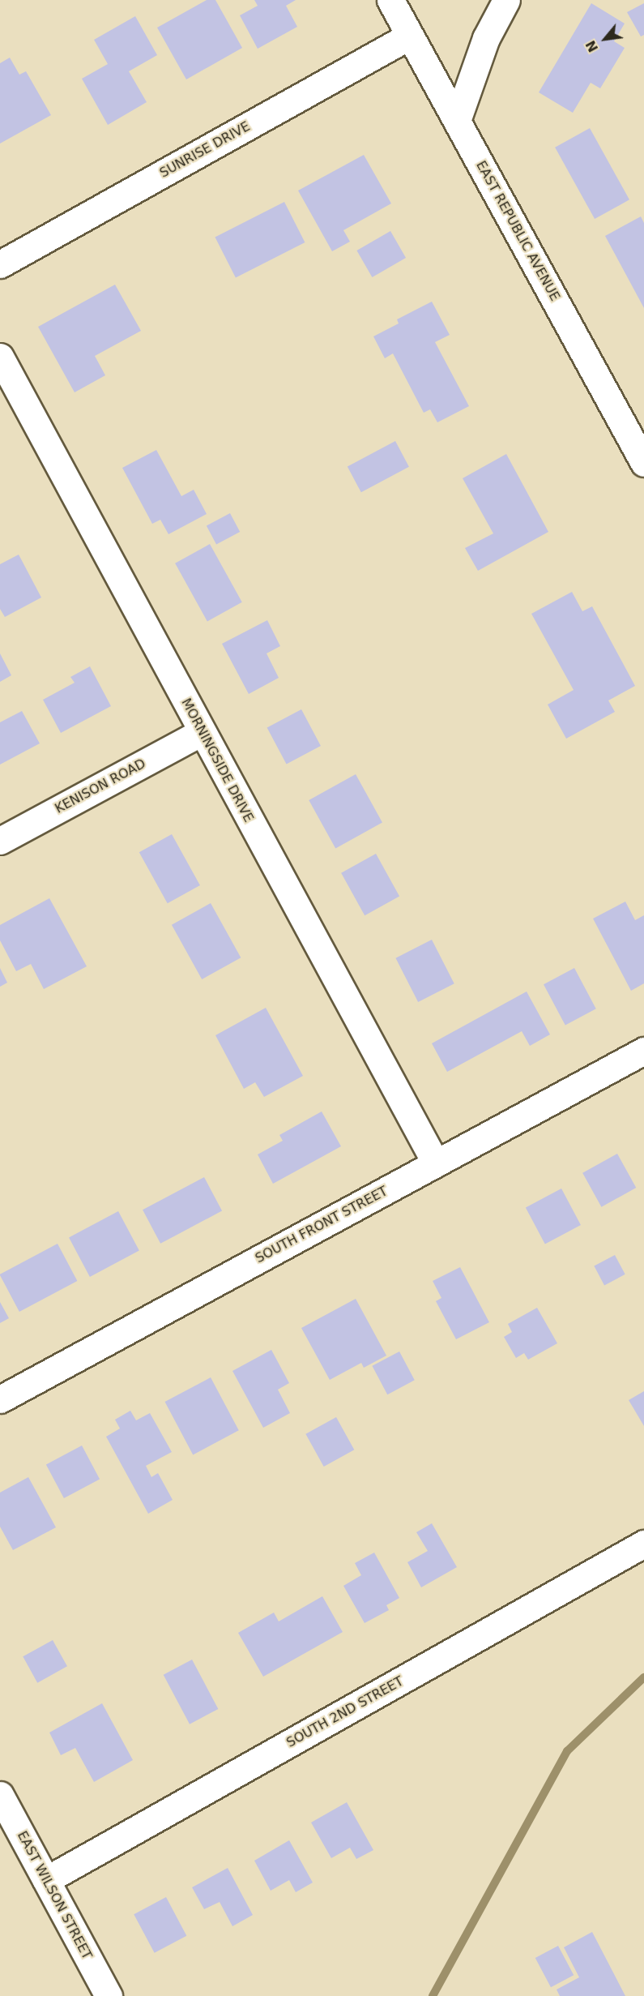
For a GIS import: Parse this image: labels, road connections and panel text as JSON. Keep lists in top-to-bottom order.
{
  "streets": {
    "street": [
      "SUNRISE DRIVE",
      "EAST REPUBLIC AVENUE",
      "MORNINGSIDE DRIVE",
      "KENISON ROAD",
      "SOUTH FRONT STREET",
      "SOUTH 2ND STREET",
      "EAST WILSON STREET"
    ]
  },
  "crossings": [
    ["SUNRISE DRIVE", "EAST REPUBLIC AVENUE"],
    ["MORNINGSIDE DRIVE", "KENISON ROAD"],
    ["MORNINGSIDE DRIVE", "SOUTH FRONT STREET"],
    ["SOUTH 2ND STREET", "EAST WILSON STREET"]
  ],
  "north": "bottom left"
}
